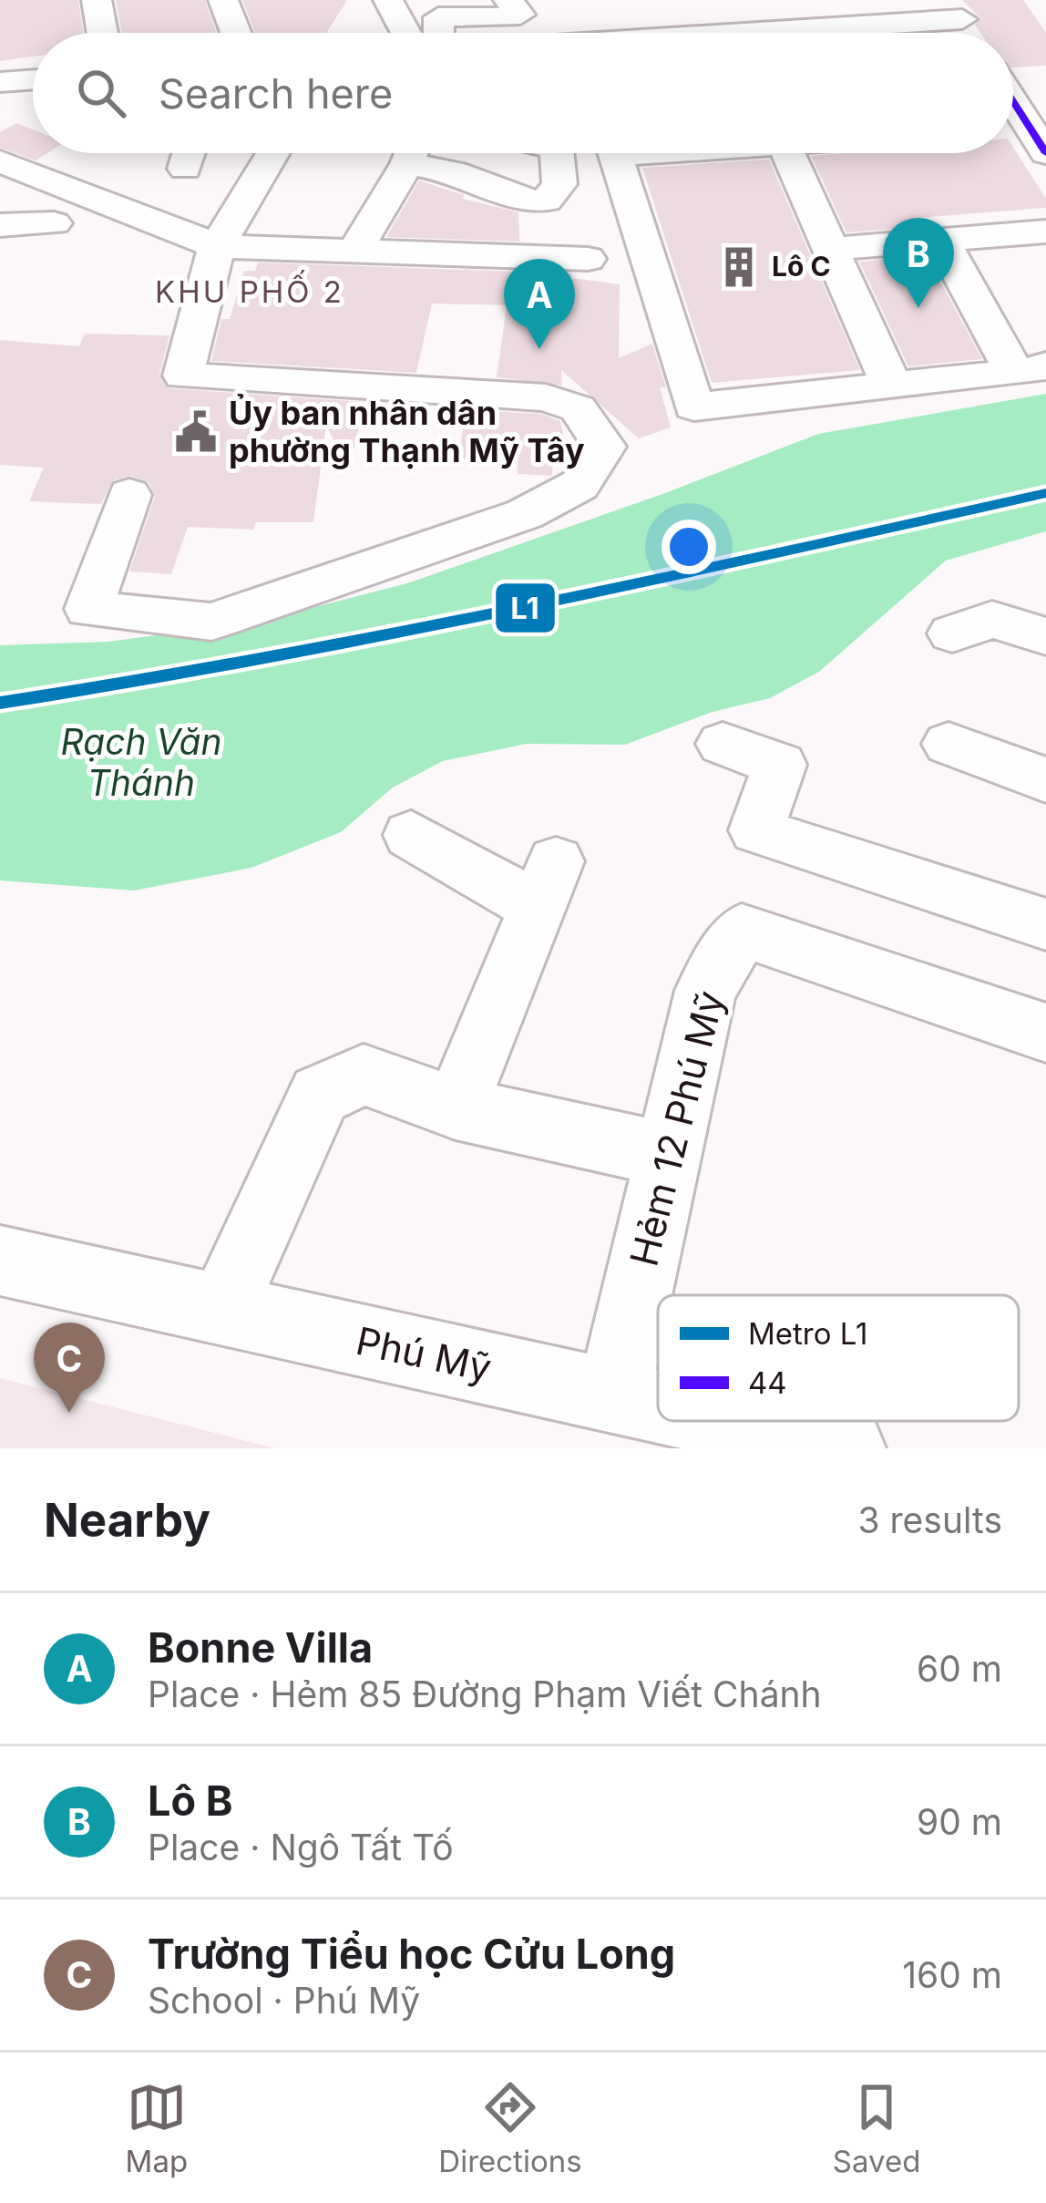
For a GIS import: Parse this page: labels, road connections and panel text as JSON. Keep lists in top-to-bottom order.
{
  "streets": {
    "street": ["Hẻm 12 Phú Mỹ", "Phú Mỹ"]
  },
  "crossings": [
    ["Hẻm 12 Phú Mỹ", "Phú Mỹ"]
  ],
  "districts": ["KHU PHỐ 2"],
  "water": ["Rạch Văn Thánh"],
  "places": {
    "building": ["Lô C"],
    "public building": ["Ủy ban nhân dân phường Thạnh Mỹ Tây"]
  },
  "lines": ["transit line 44", "metro line L1"],
  "legend": ["Metro L1", "44"],
  "page": {
    "search": "Search here",
    "pins": ["B", "A", "C"],
    "heading": ["Nearby", "3 results"],
    "list": [
      {
        "mark": "A",
        "name": "Bonne Villa",
        "note": "Place · Hẻm 85 Đường Phạm Viết Chánh",
        "value": "60 m"
      },
      {
        "mark": "B",
        "name": "Lô B",
        "note": "Place · Ngô Tất Tố",
        "value": "90 m"
      },
      {
        "mark": "C",
        "name": "Trường Tiểu học Cửu Long",
        "note": "School · Phú Mỹ",
        "value": "160 m"
      }
    ],
    "nav": ["Map", "Directions", "Saved"]
  }
}
